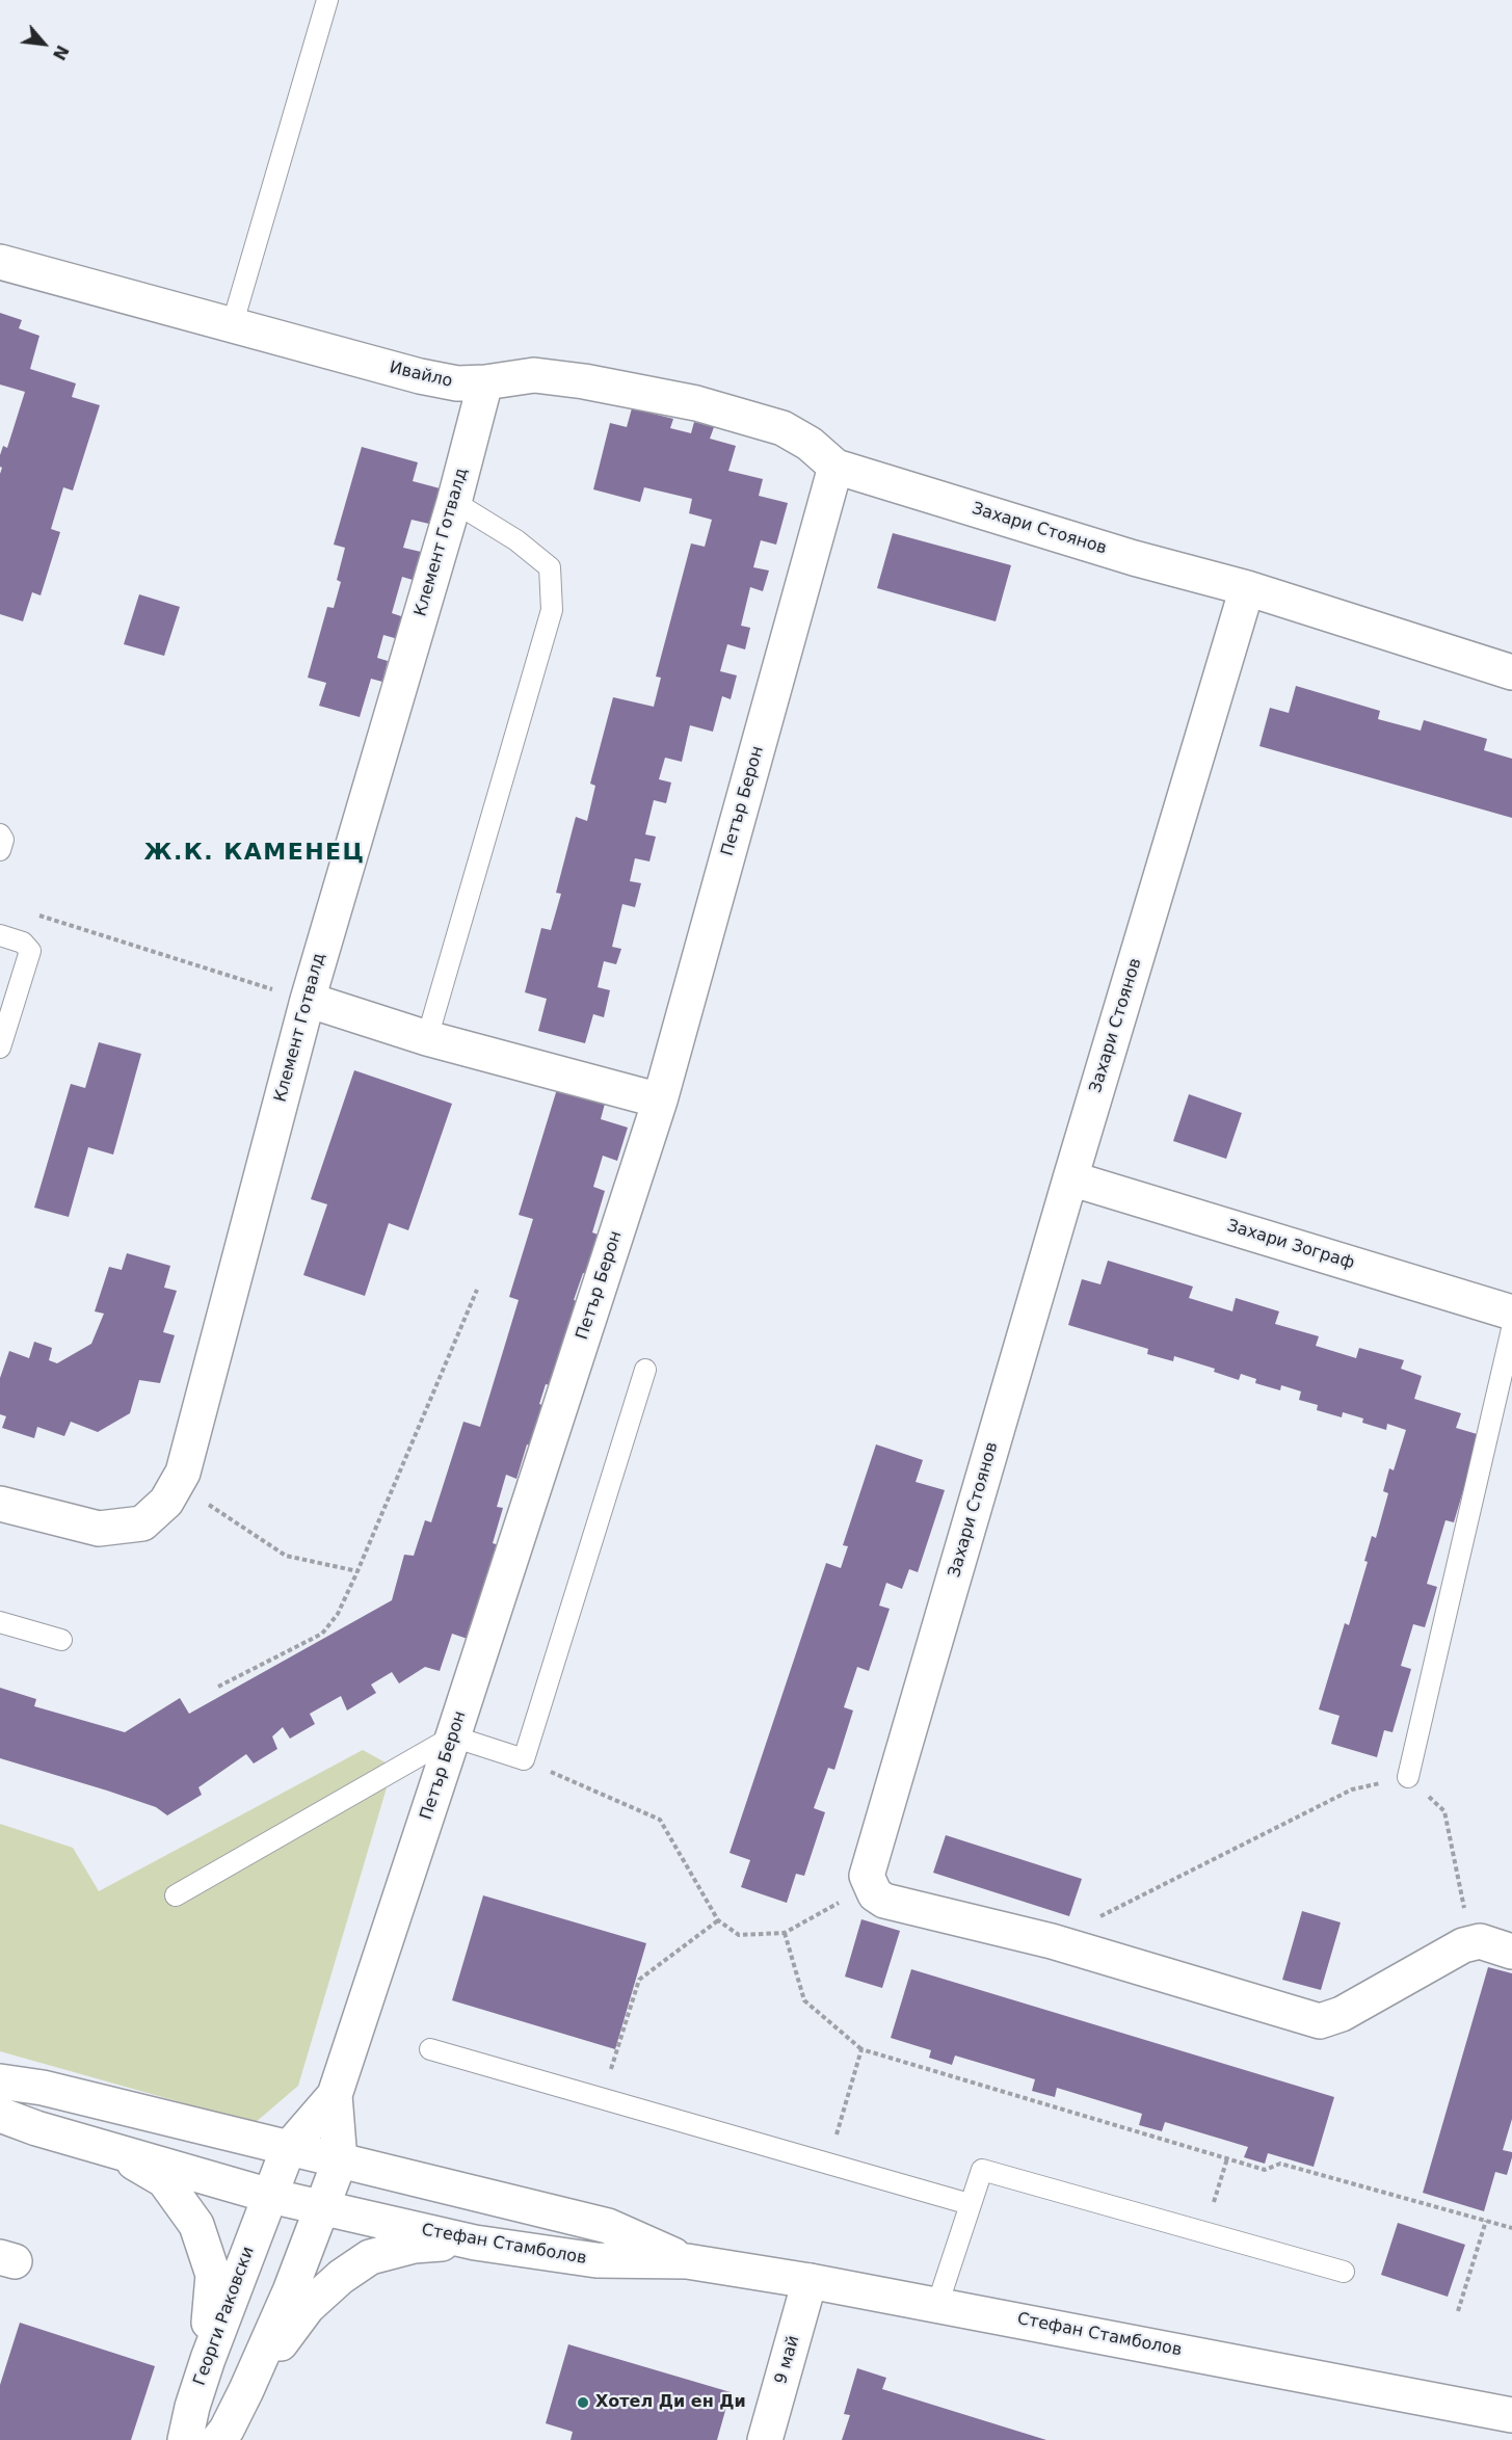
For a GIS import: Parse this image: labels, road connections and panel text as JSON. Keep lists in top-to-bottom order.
{
  "streets": {
    "street": [
      "Ивайло",
      "Захари Стоянов",
      "Клемент Готвалд",
      "Петър Берон",
      "Захари Зограф",
      "Стефан Стамболов",
      "Георги Раковски",
      "9 май"
    ]
  },
  "crossings": [
    ["Ивайло", "Захари Стоянов"],
    ["Ивайло", "Клемент Готвалд"],
    ["Ивайло", "Петър Берон"],
    ["Захари Стоянов", "Петър Берон"],
    ["Захари Стоянов", "Захари Зограф"],
    ["Петър Берон", "Стефан Стамболов"],
    ["Петър Берон", "Георги Раковски"],
    ["Стефан Стамболов", "Георги Раковски"],
    ["Стефан Стамболов", "9 май"]
  ],
  "districts": ["Ж.К. КАМЕНЕЦ"],
  "places": ["Хотел Ди ен Ди"],
  "north": "bottom right"
}
